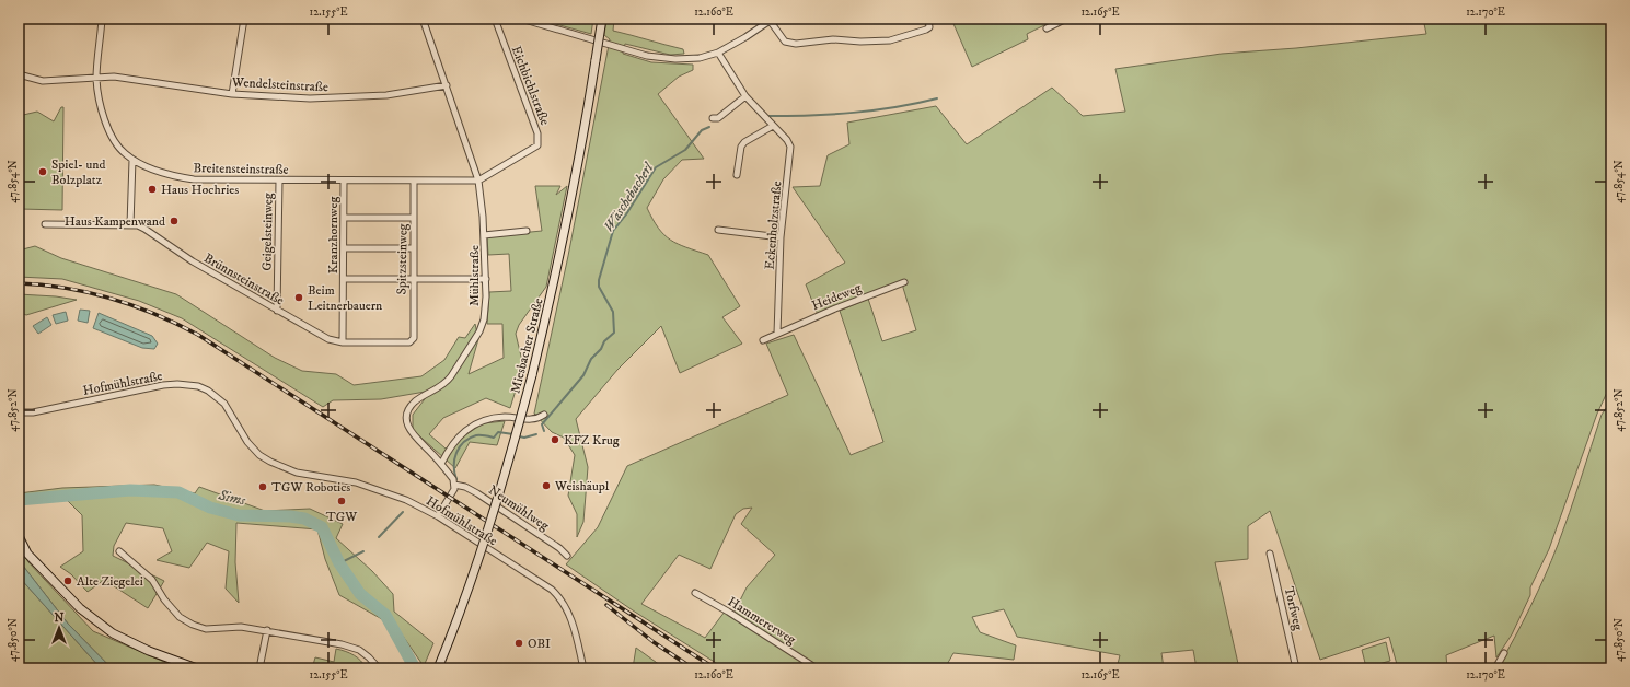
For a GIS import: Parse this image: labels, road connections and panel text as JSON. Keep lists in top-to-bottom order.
{
  "streets": {
    "main road": ["Miesbacher Straße"],
    "street": [
      "Wendelsteinstraße",
      "Eichbichlstraße",
      "Breitensteinstraße",
      "Eckenholzstraße",
      "Geigelsteinweg",
      "Kranzhornweg",
      "Spitzsteinweg",
      "Mühlstraße",
      "Brünnsteinstraße",
      "Heideweg",
      "Hofmühlstraße",
      "Neumühlweg",
      "Torfweg",
      "Hammererweg"
    ]
  },
  "crossings": [
    ["Wendelsteinstraße", "Breitensteinstraße"],
    ["Wendelsteinstraße", "Mühlstraße"],
    ["Eichbichlstraße", "Breitensteinstraße"],
    ["Eichbichlstraße", "Mühlstraße"],
    ["Breitensteinstraße", "Geigelsteinweg"],
    ["Breitensteinstraße", "Kranzhornweg"],
    ["Breitensteinstraße", "Spitzsteinweg"],
    ["Breitensteinstraße", "Mühlstraße"],
    ["Eckenholzstraße", "Heideweg"],
    ["Geigelsteinweg", "Brünnsteinstraße"],
    ["Kranzhornweg", "Brünnsteinstraße"],
    ["Spitzsteinweg", "Brünnsteinstraße"],
    ["Mühlstraße", "Neumühlweg"]
  ],
  "water": ["Wäschebacherl", "Sims"],
  "places": [
    "Spiel- und Bolzplatz",
    "Haus Hochries",
    "Haus Kampenwand",
    "Beim Leitnerbauern",
    "KFZ Krug",
    "Weishäupl",
    "TGW Robotics",
    "TGW",
    "Alte Ziegelei",
    "OBI"
  ],
  "north": "top",
  "coordinates": [
    "12.155°E",
    "12.160°E",
    "12.165°E",
    "12.170°E",
    "47.854°N",
    "47.852°N",
    "47.850°N"
  ]
}
